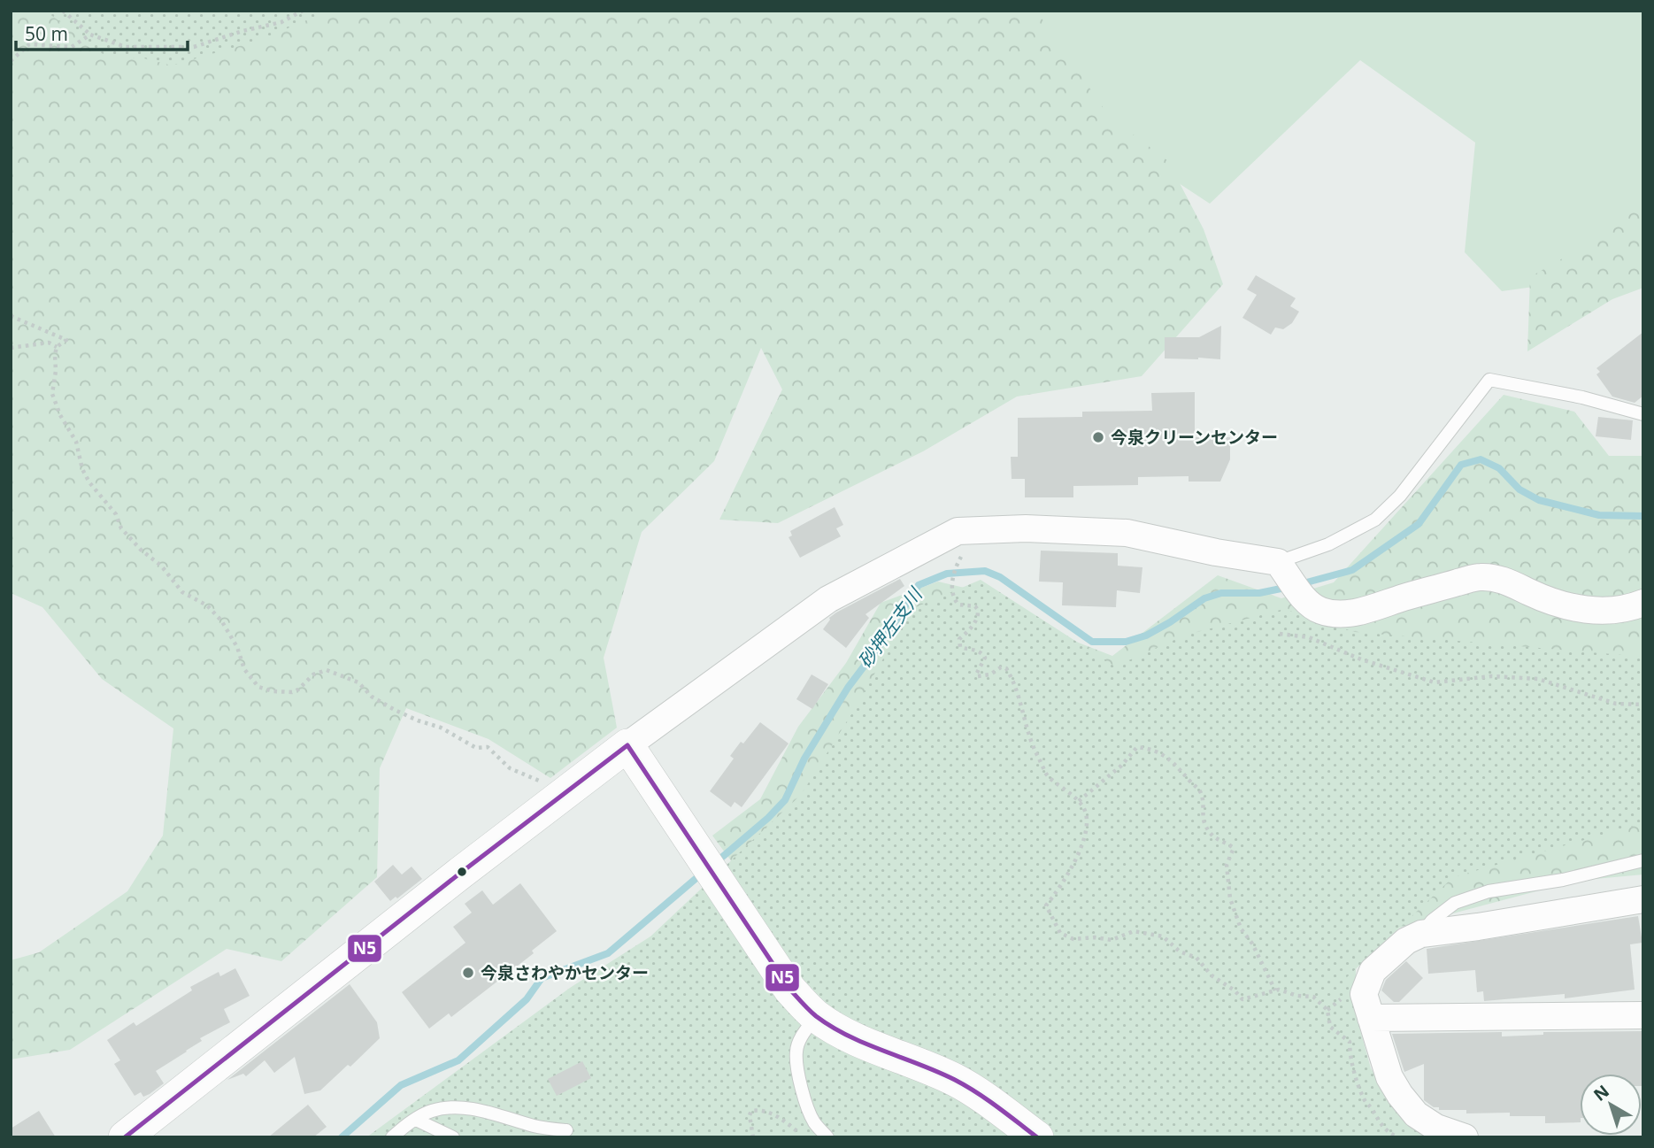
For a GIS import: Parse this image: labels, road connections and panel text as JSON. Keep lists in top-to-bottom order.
{
  "water": ["砂押左支川"],
  "places": ["今泉クリーンセンター", "今泉さわやかセンター"],
  "lines": ["transit line N5"],
  "scale_bar": "50 m",
  "north": "top left"
}
